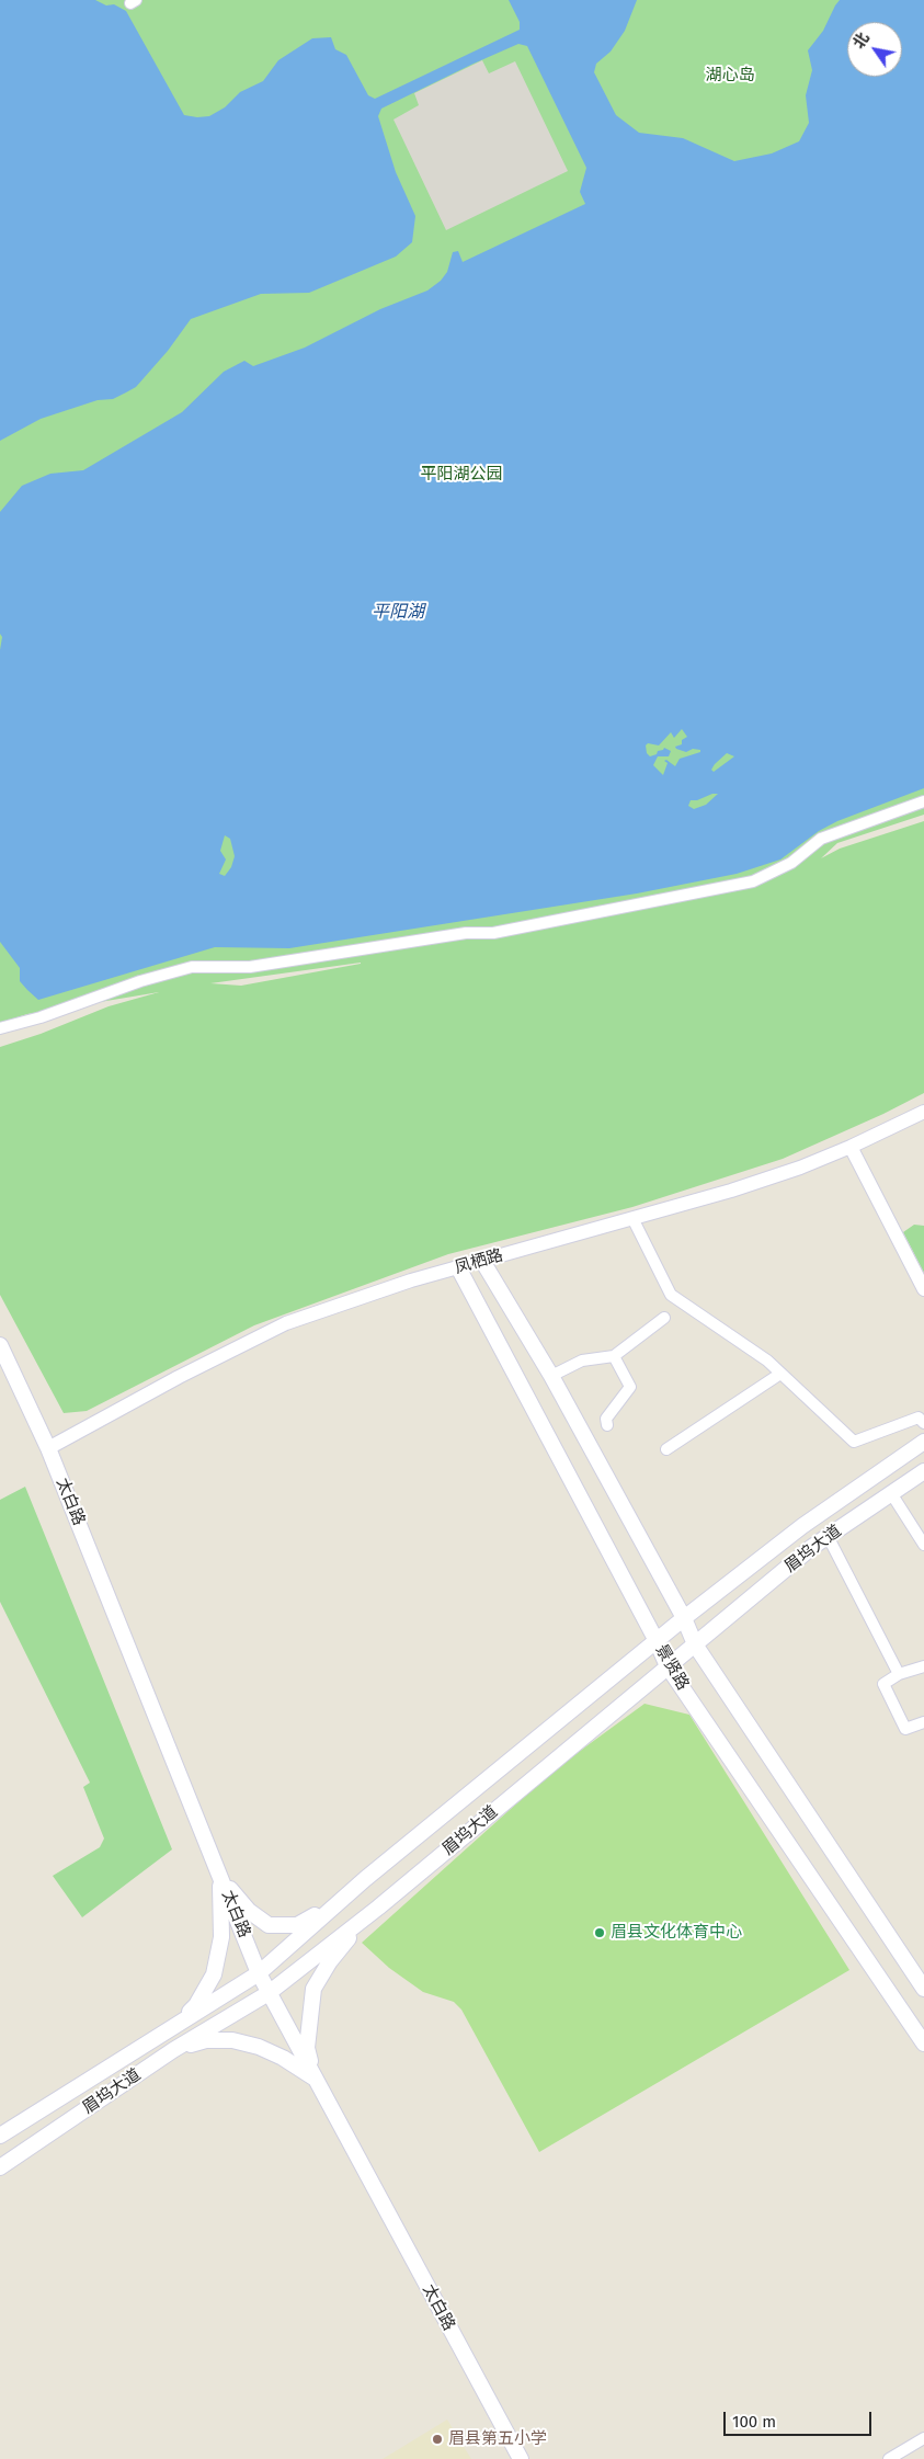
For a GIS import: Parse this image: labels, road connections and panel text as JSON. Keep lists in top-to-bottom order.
{
  "streets": {
    "main road": ["太白路", "眉坞大道", "景贤路"],
    "street": ["凤栖路"]
  },
  "crossings": [
    ["凤栖路", "太白路"],
    ["凤栖路", "景贤路"],
    ["太白路", "眉坞大道"],
    ["眉坞大道", "景贤路"]
  ],
  "water": ["平阳湖"],
  "parks": ["湖心岛", "平阳湖公园"],
  "places": ["眉县文化体育中心", "眉县第五小学"],
  "scale_bar": "100 m",
  "north": "top left"
}
